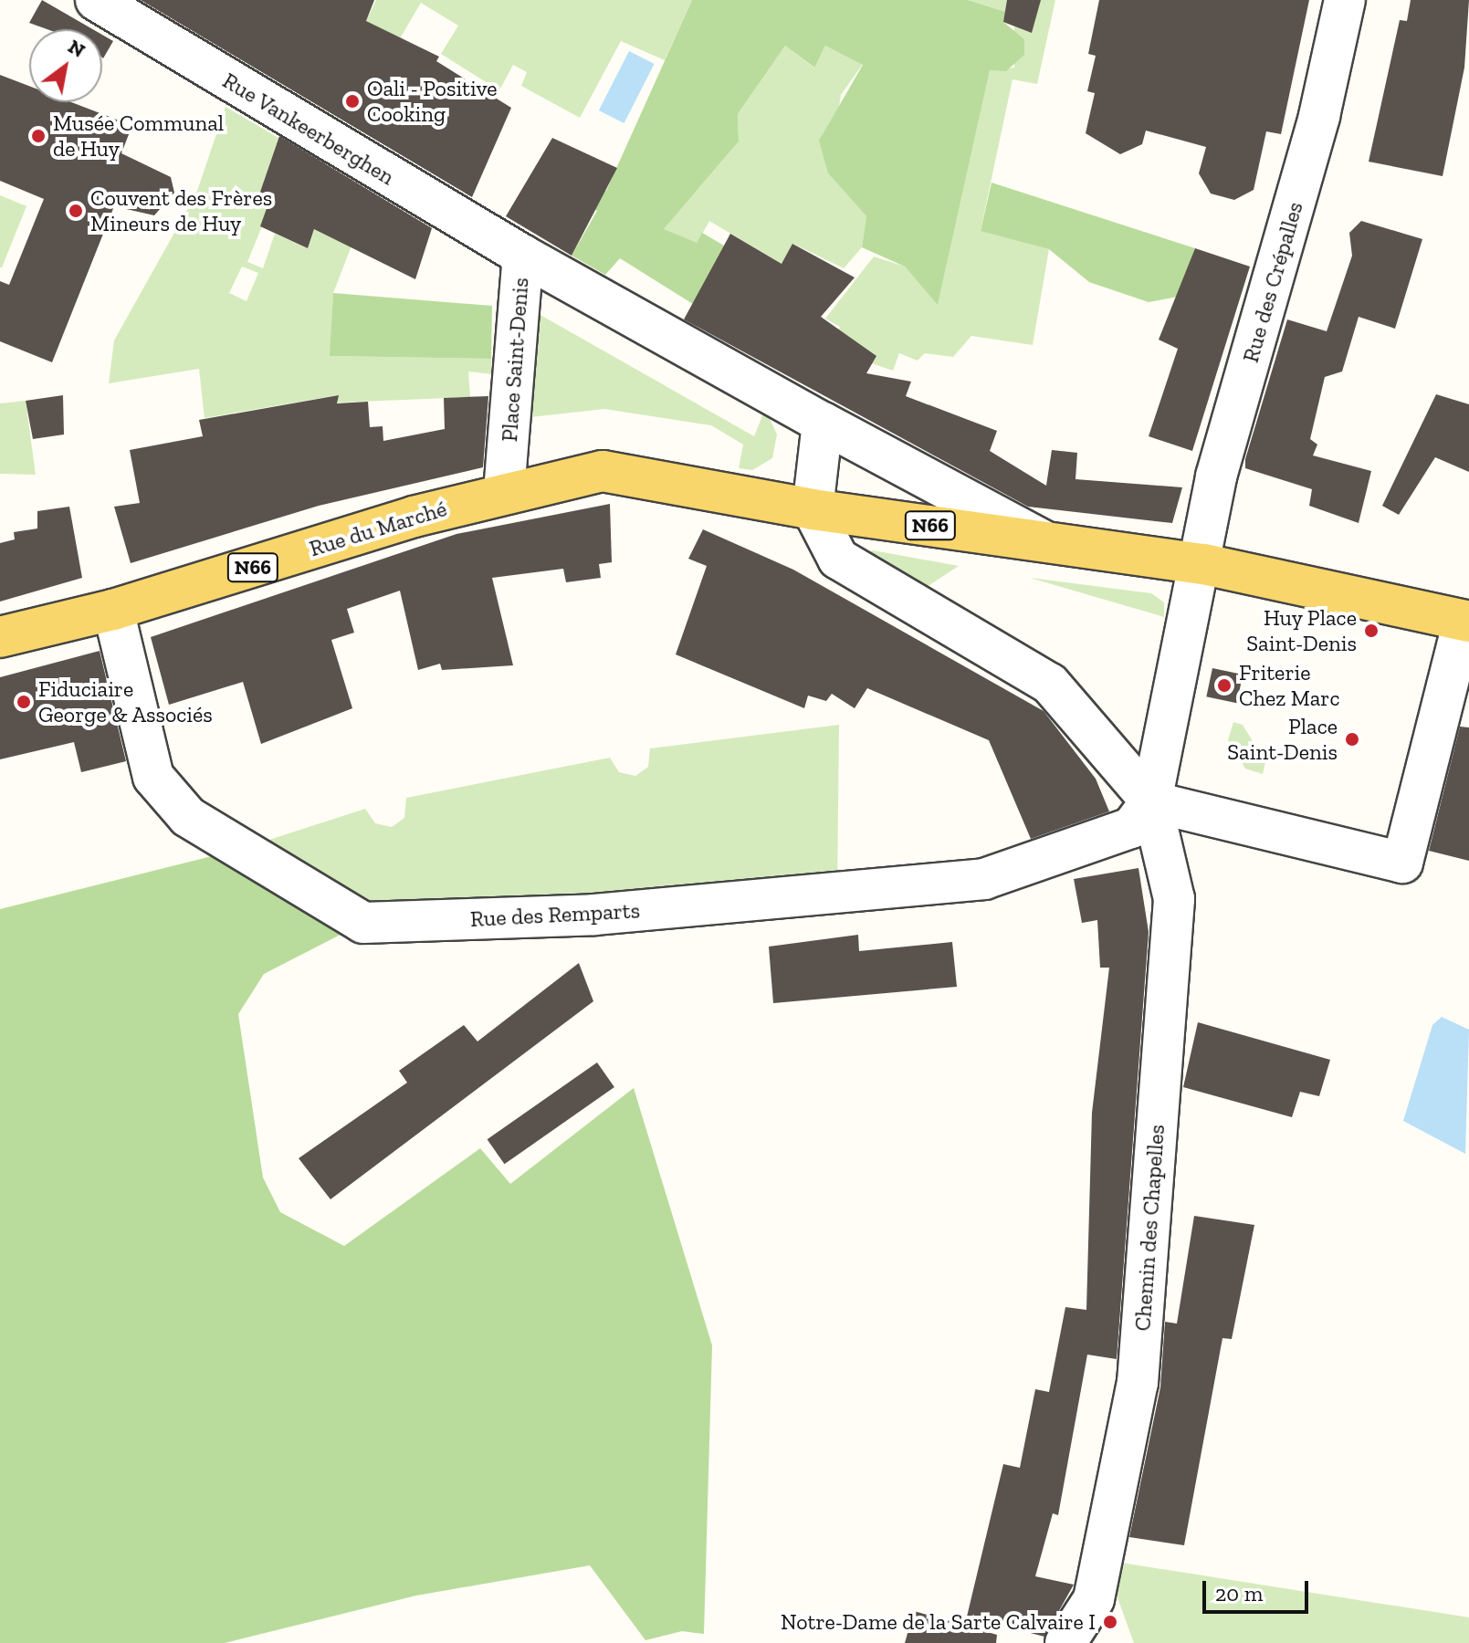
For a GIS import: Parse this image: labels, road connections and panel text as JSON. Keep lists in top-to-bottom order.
{
  "streets": {
    "main road": ["Place Saint-Denis", "N66", "Rue du Marché"],
    "street": [
      "Rue Vankeerberghen",
      "Rue des Crépalles",
      "Rue des Remparts",
      "Chemin des Chapelles"
    ]
  },
  "crossings": [
    ["Rue Vankeerberghen", "Place Saint-Denis"],
    ["Rue des Crépalles", "Place Saint-Denis"],
    ["Place Saint-Denis", "Rue du Marché"],
    ["Place Saint-Denis", "Rue des Remparts"],
    ["Place Saint-Denis", "Chemin des Chapelles"],
    ["Rue du Marché", "Rue des Remparts"],
    ["Rue des Remparts", "Chemin des Chapelles"]
  ],
  "places": [
    "Oali - Positive Cooking",
    "Musée Communal de Huy",
    "Couvent des Frères Mineurs de Huy",
    "Huy Place Saint-Denis",
    "Friterie Chez Marc",
    "Fiduciaire George & Associés",
    "Place Saint-Denis",
    "Notre-Dame de la Sarte Calvaire I"
  ],
  "scale_bar": "20 m",
  "north": "top right"
}
